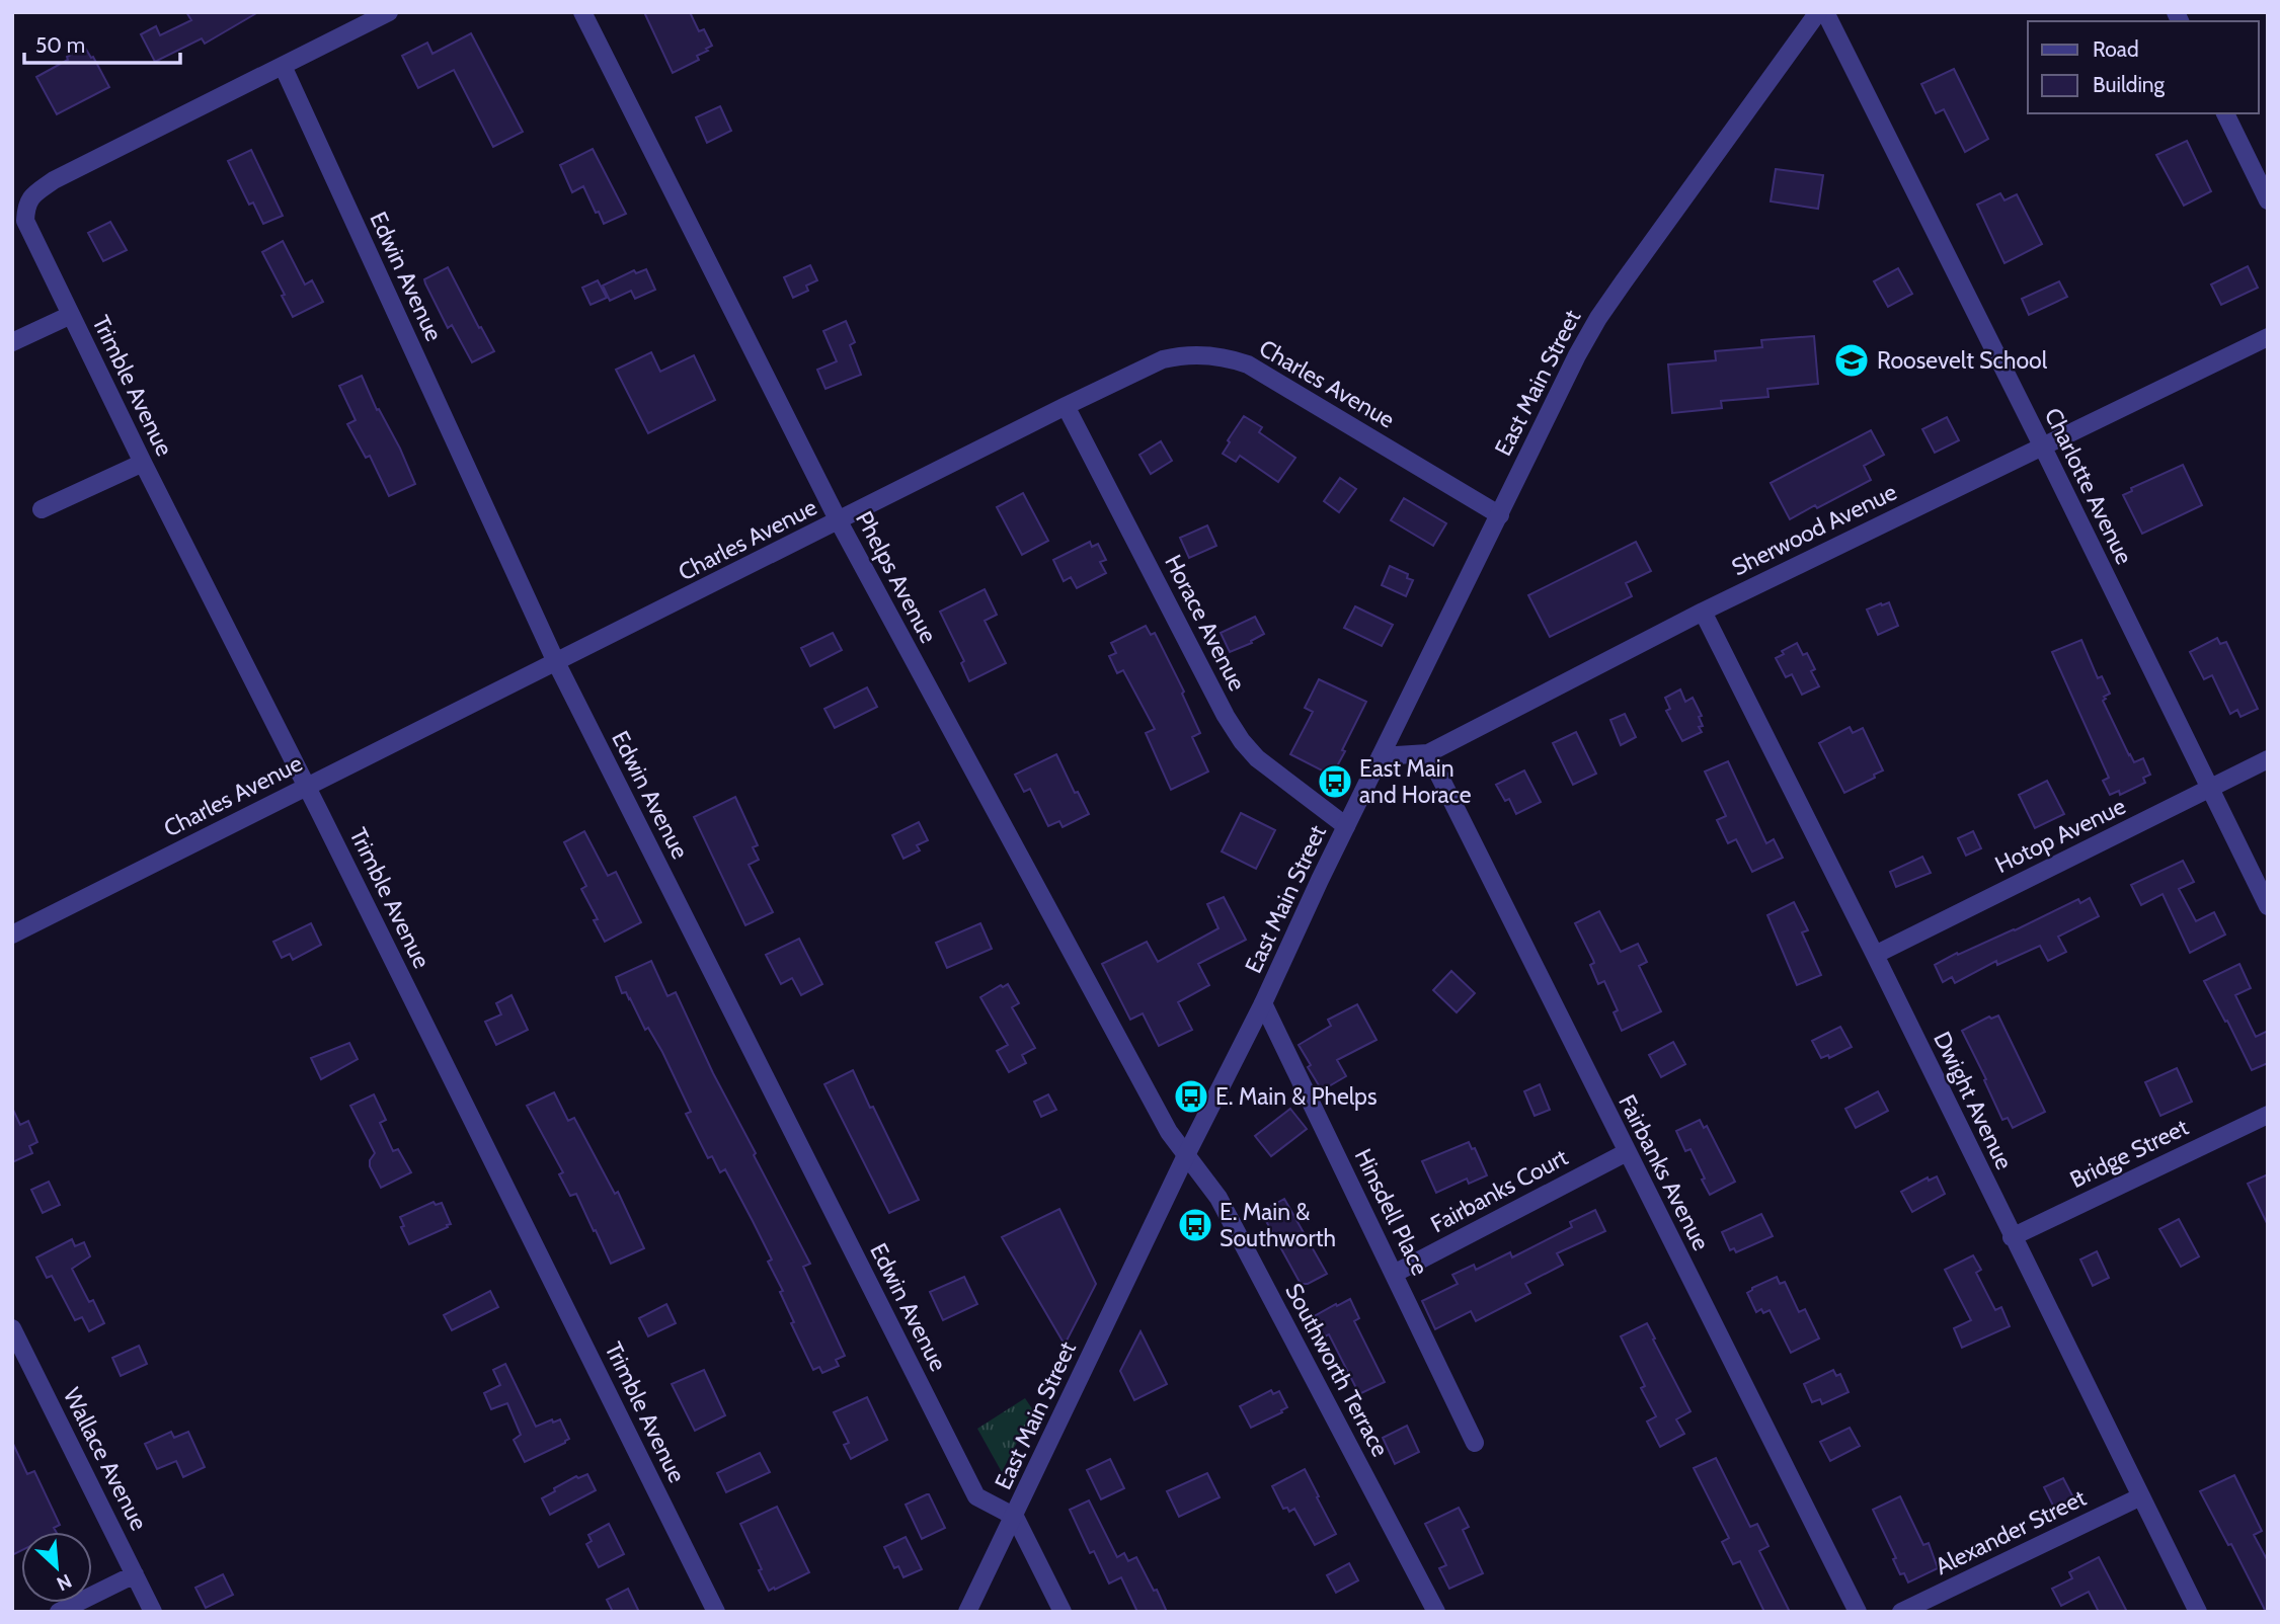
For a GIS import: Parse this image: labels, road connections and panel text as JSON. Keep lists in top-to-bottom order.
{
  "streets": {
    "street": [
      "Edwin Avenue",
      "East Main Street",
      "Charles Avenue",
      "Trimble Avenue",
      "Charlotte Avenue",
      "Sherwood Avenue",
      "Phelps Avenue",
      "Horace Avenue",
      "Hotop Avenue",
      "Dwight Avenue",
      "Bridge Street",
      "Fairbanks Avenue",
      "Fairbanks Court",
      "Hinsdell Place",
      "Southworth Terrace",
      "Wallace Avenue",
      "Alexander Street"
    ]
  },
  "crossings": [
    ["Edwin Avenue", "East Main Street"],
    ["Edwin Avenue", "Charles Avenue"],
    ["Edwin Avenue", "Trimble Avenue"],
    ["East Main Street", "Charles Avenue"],
    ["East Main Street", "Sherwood Avenue"],
    ["East Main Street", "Phelps Avenue"],
    ["East Main Street", "Horace Avenue"],
    ["East Main Street", "Hinsdell Place"],
    ["East Main Street", "Southworth Terrace"],
    ["Charles Avenue", "Trimble Avenue"],
    ["Charles Avenue", "Phelps Avenue"],
    ["Charles Avenue", "Horace Avenue"],
    ["Charlotte Avenue", "Sherwood Avenue"],
    ["Charlotte Avenue", "Hotop Avenue"],
    ["Sherwood Avenue", "Dwight Avenue"],
    ["Sherwood Avenue", "Fairbanks Avenue"],
    ["Phelps Avenue", "Southworth Terrace"],
    ["Hotop Avenue", "Dwight Avenue"],
    ["Dwight Avenue", "Bridge Street"],
    ["Dwight Avenue", "Alexander Street"],
    ["Fairbanks Avenue", "Fairbanks Court"],
    ["Fairbanks Court", "Hinsdell Place"]
  ],
  "places": {
    "school or university": ["Roosevelt School"],
    "bus stop": ["East Main and Horace", "E. Main & Phelps", "E. Main & Southworth"]
  },
  "legend": ["Road", "Building"],
  "scale_bar": "50 m",
  "north": "bottom right"
}
